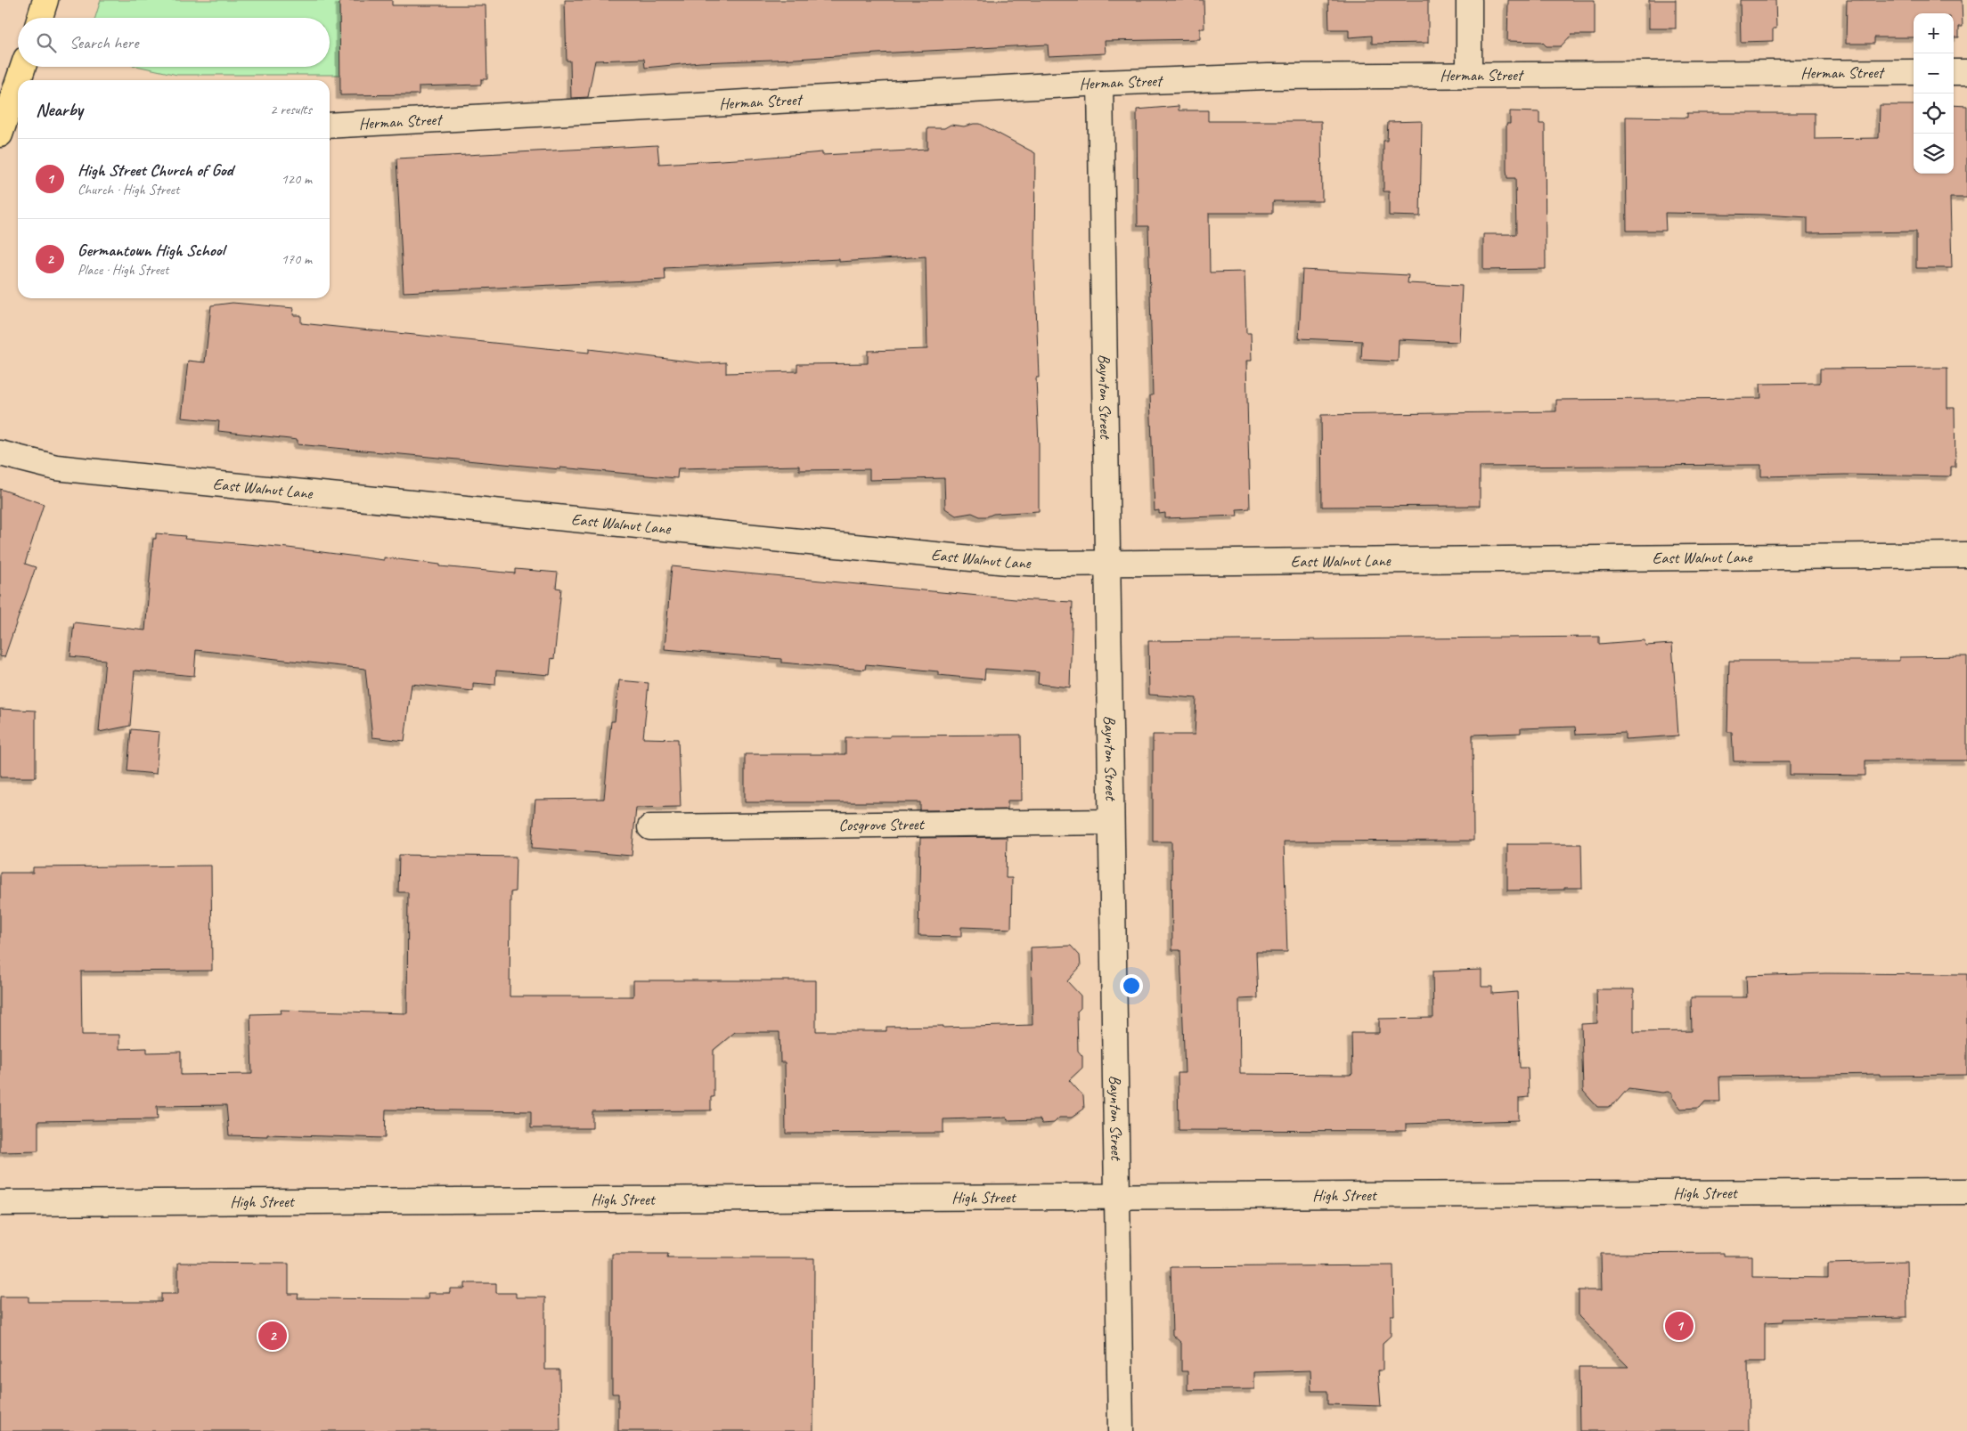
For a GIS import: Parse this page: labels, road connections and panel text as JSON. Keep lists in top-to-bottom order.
{
  "streets": {
    "street": [
      "Herman Street",
      "Baynton Street",
      "East Walnut Lane",
      "Cosgrove Street",
      "High Street"
    ]
  },
  "crossings": [
    ["Herman Street", "Baynton Street"],
    ["Baynton Street", "East Walnut Lane"],
    ["Baynton Street", "Cosgrove Street"],
    ["Baynton Street", "High Street"]
  ],
  "page": {
    "map_buttons": ["+", "−"],
    "search": "Search here",
    "heading": ["Nearby", "2 results"],
    "list": [
      {
        "mark": "1",
        "name": "High Street Church of God",
        "note": "Church · High Street",
        "value": "120 m"
      },
      {
        "mark": "2",
        "name": "Germantown High School",
        "note": "Place · High Street",
        "value": "170 m"
      }
    ],
    "pins": ["1", "2"]
  }
}
